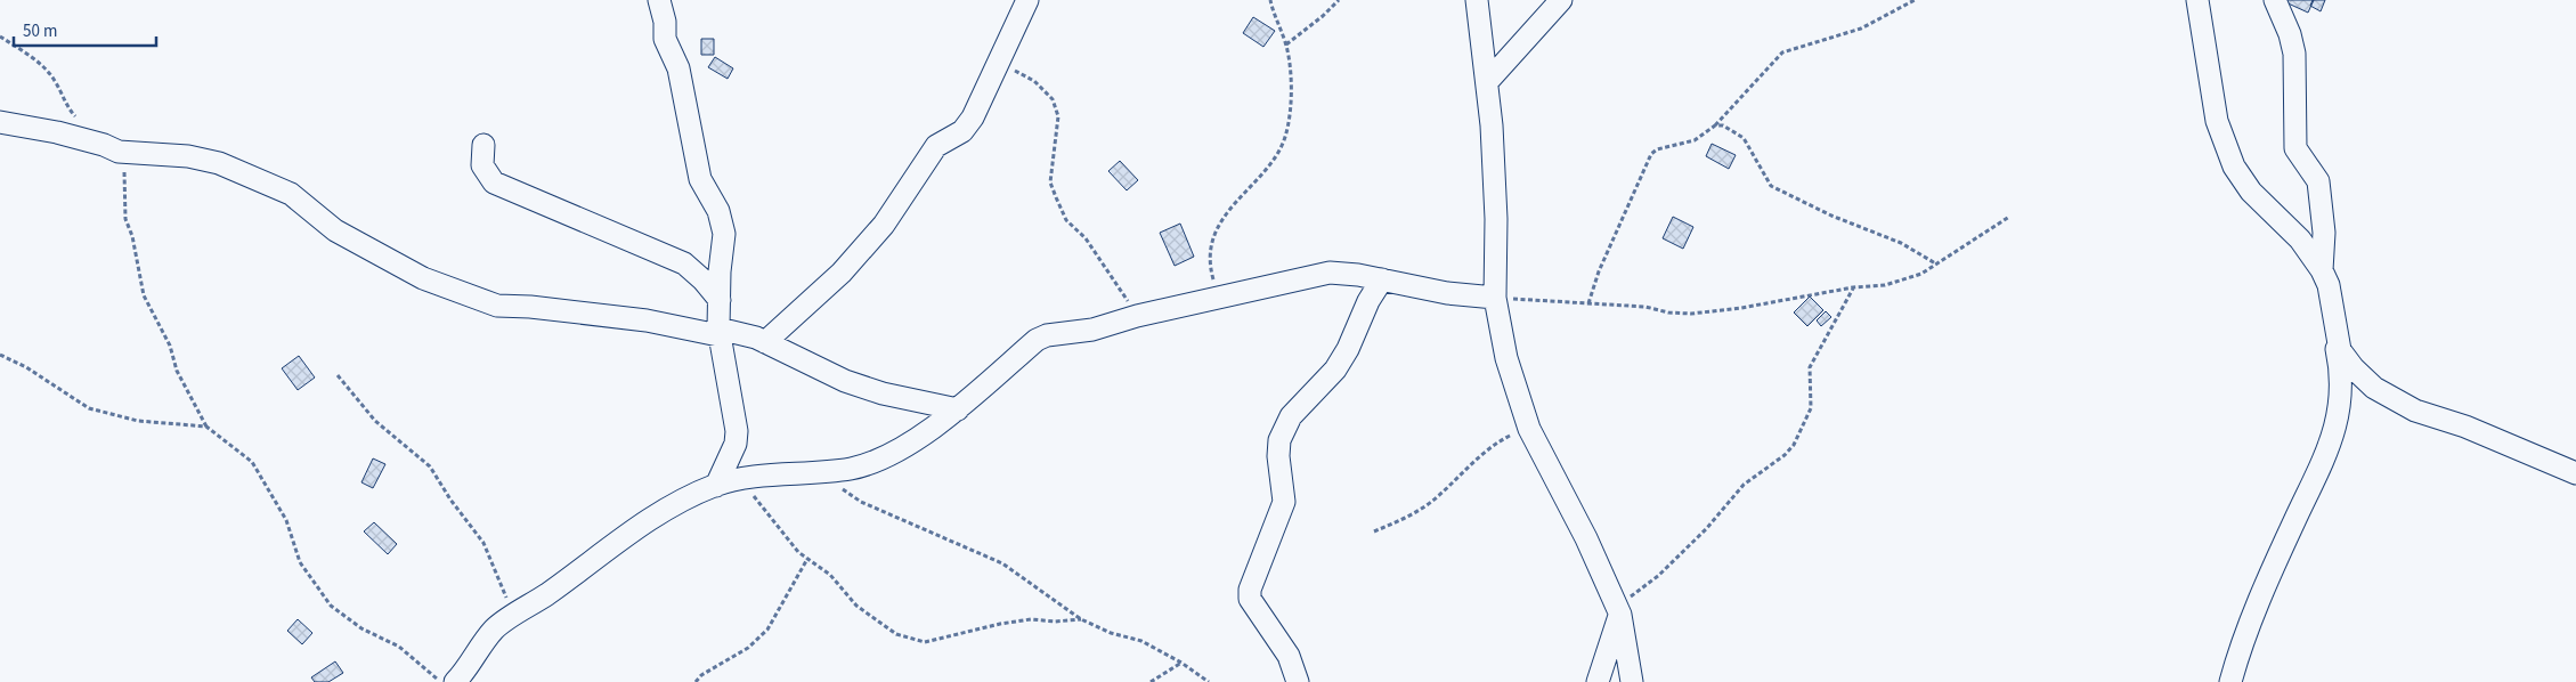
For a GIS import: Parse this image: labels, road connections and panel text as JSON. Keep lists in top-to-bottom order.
{
  "scale_bar": "50 m"
}
